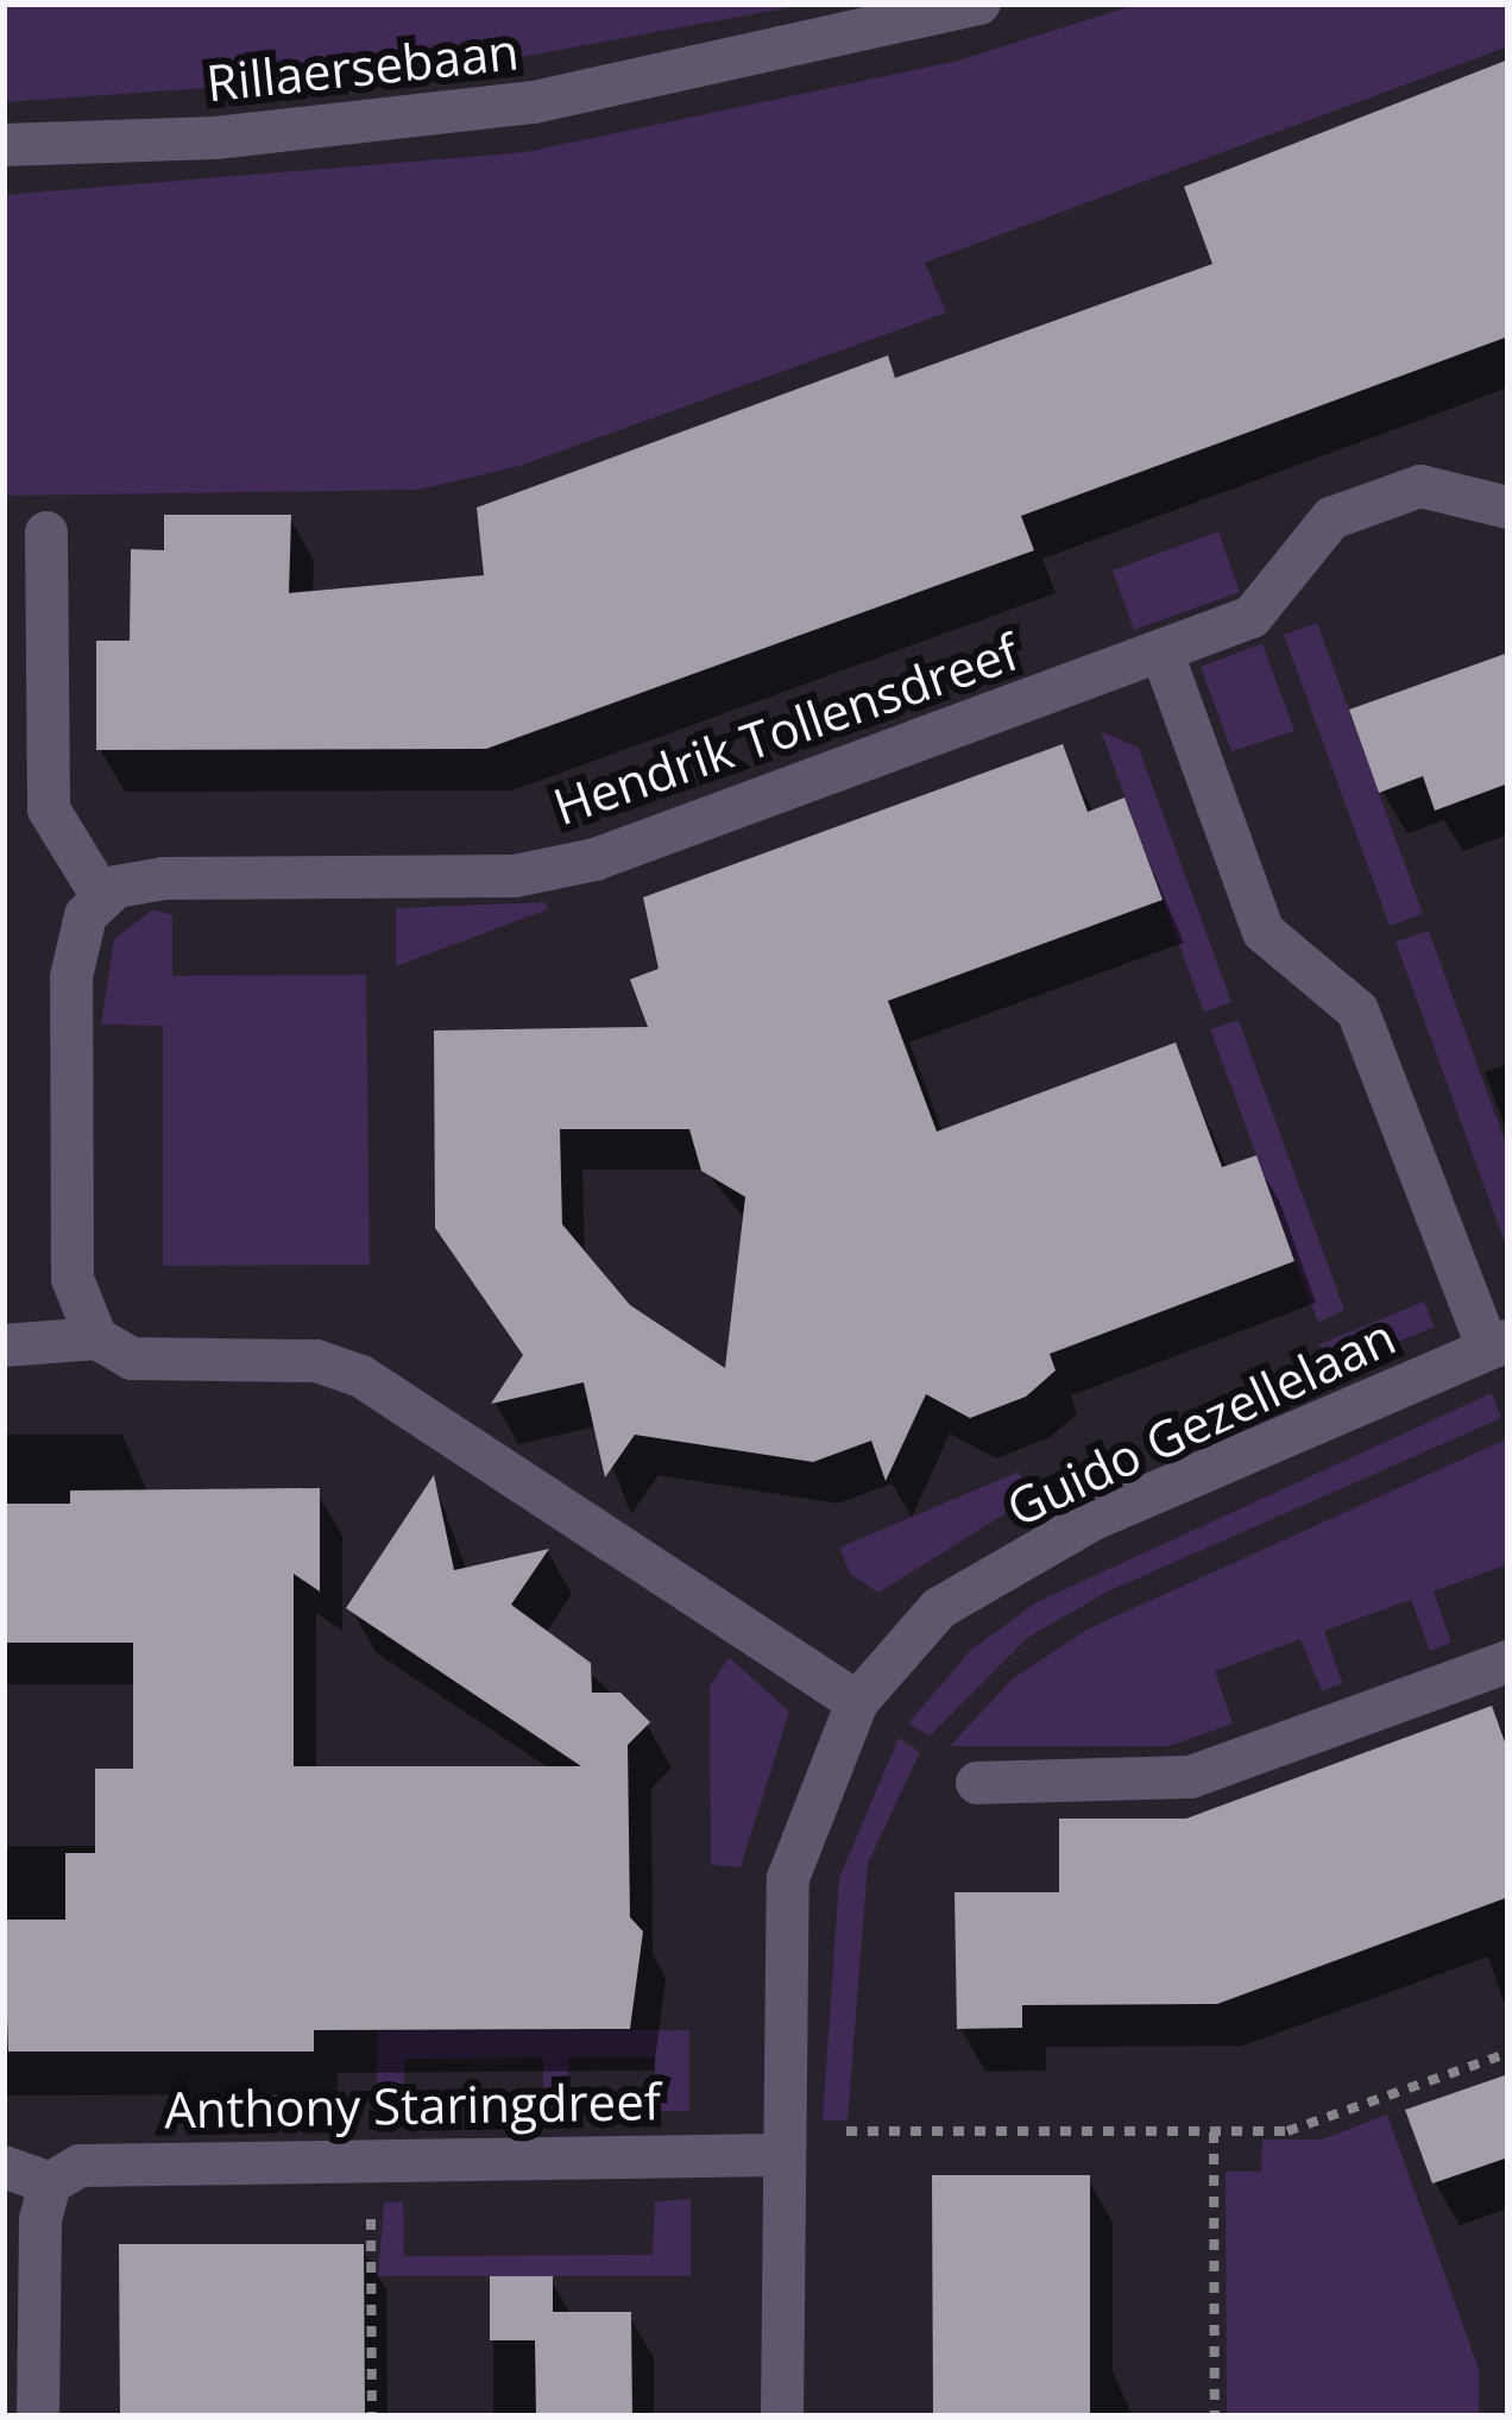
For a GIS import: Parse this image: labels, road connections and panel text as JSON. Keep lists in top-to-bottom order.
{
  "streets": {
    "street": [
      "Rillaersebaan",
      "Hendrik Tollensdreef",
      "Guido Gezellelaan",
      "Anthony Staringdreef"
    ]
  },
  "crossings": [
    ["Guido Gezellelaan", "Anthony Staringdreef"]
  ]
}
